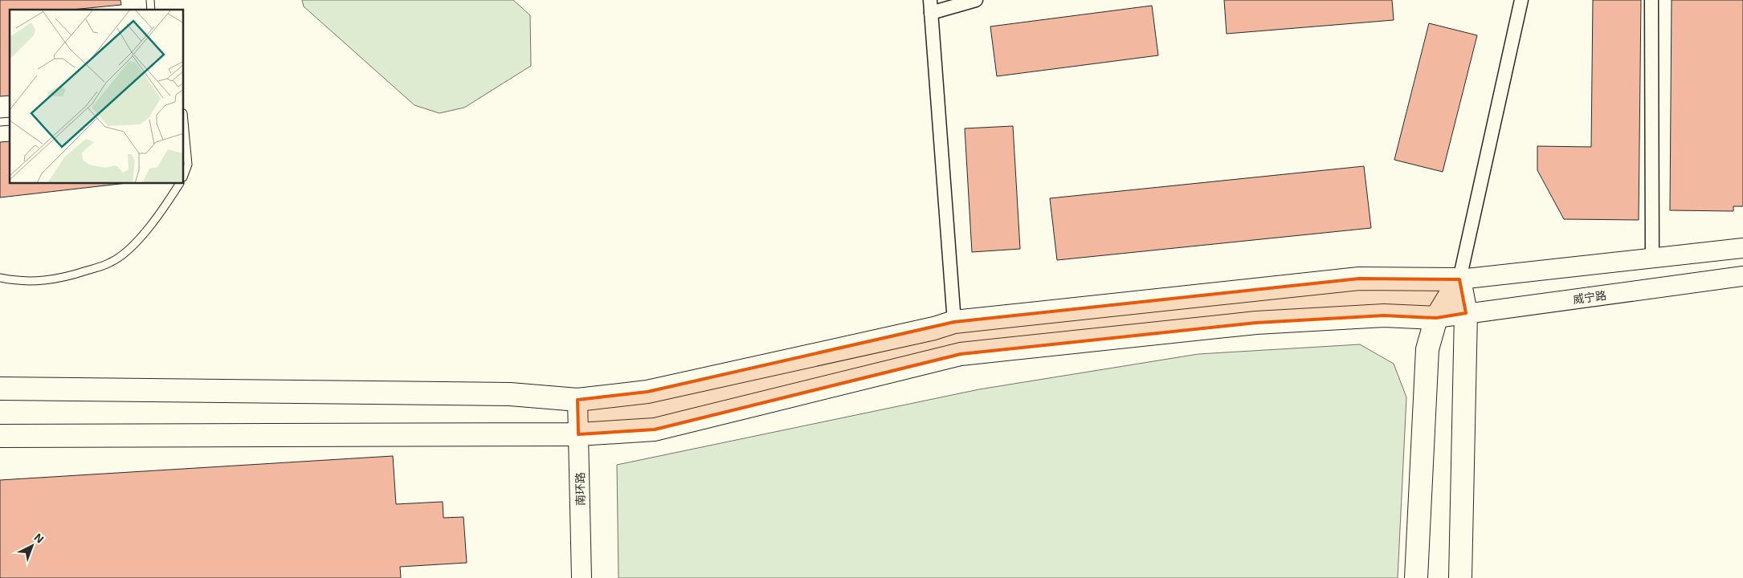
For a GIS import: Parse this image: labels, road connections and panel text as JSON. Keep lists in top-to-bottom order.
{
  "streets": {
    "main road": ["威宁路", "南环路"]
  },
  "north": "top right"
}
